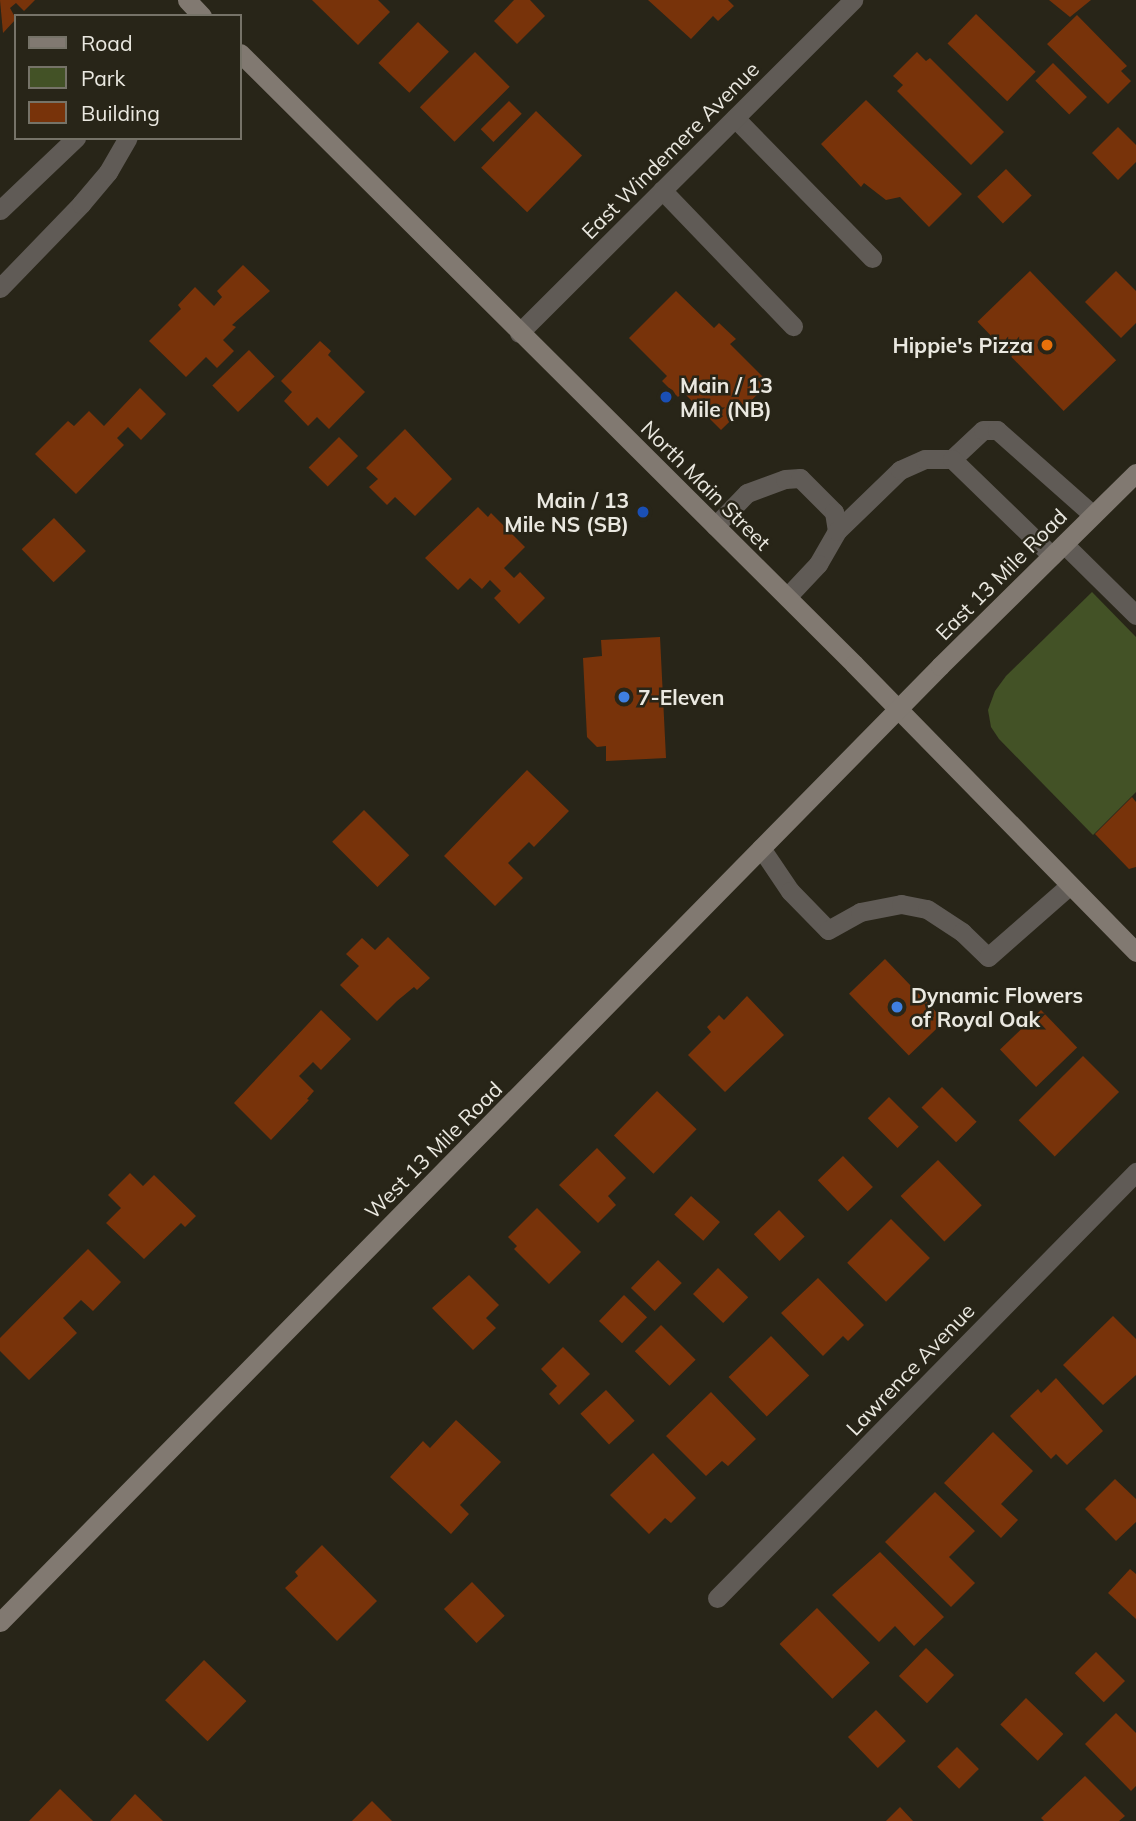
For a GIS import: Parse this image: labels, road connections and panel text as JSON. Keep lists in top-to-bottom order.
{
  "streets": {
    "main road": ["North Main Street", "East 13 Mile Road", "West 13 Mile Road"],
    "street": ["East Windemere Avenue", "Lawrence Avenue"]
  },
  "crossings": [
    ["East Windemere Avenue", "North Main Street"],
    ["North Main Street", "East 13 Mile Road"],
    ["North Main Street", "West 13 Mile Road"],
    ["East 13 Mile Road", "West 13 Mile Road"]
  ],
  "places": [
    "Hippie's Pizza",
    "Main / 13 Mile (NB)",
    "Main / 13 Mile NS (SB)",
    "7-Eleven",
    "Dynamic Flowers of Royal Oak"
  ],
  "legend": ["Road", "Park", "Building"]
}
